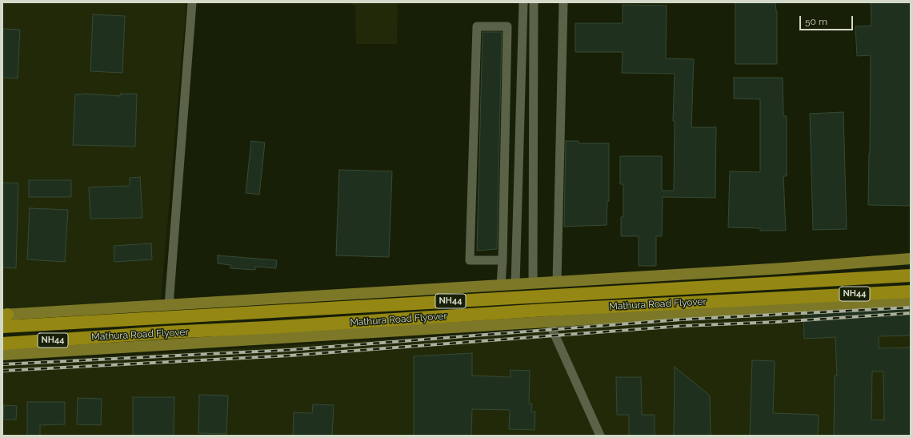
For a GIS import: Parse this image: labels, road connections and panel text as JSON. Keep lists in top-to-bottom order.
{
  "streets": {
    "highway": ["NH44", "Mathura Road Flyover"]
  },
  "scale_bar": "50 m"
}
